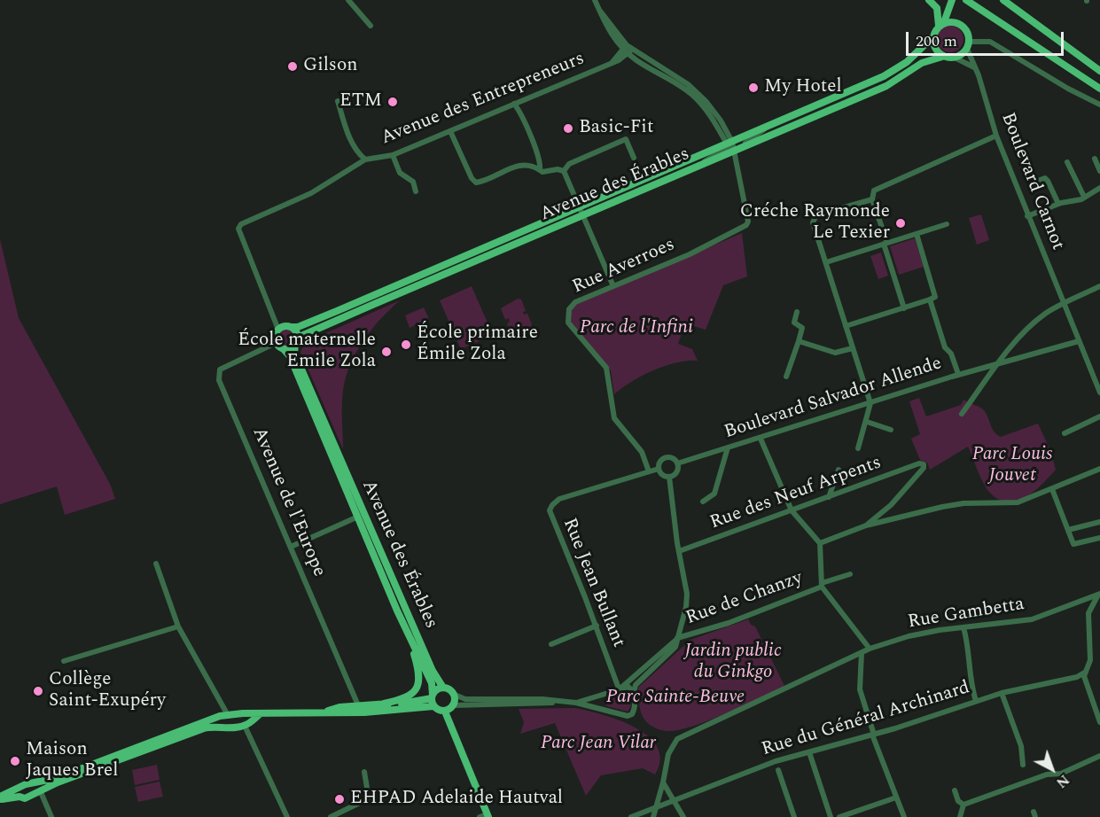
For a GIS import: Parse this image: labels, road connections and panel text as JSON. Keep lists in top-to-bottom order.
{
  "streets": {
    "main road": ["Avenue des Érables"],
    "street": [
      "Avenue des Entrepreneurs",
      "Boulevard Carnot",
      "Rue Averroes",
      "Boulevard Salvador Allende",
      "Rue des Neuf Arpents",
      "Avenue de l'Europe",
      "Rue Jean Bullant",
      "Rue de Chanzy",
      "Rue Gambetta",
      "Rue du Général Archinard"
    ]
  },
  "crossings": [
    ["Avenue des Entrepreneurs", "Avenue des Érables"],
    ["Avenue des Entrepreneurs", "Avenue de l'Europe"],
    ["Boulevard Carnot", "Avenue des Érables"],
    ["Boulevard Carnot", "Boulevard Salvador Allende"],
    ["Avenue des Érables", "Rue Averroes"],
    ["Avenue des Érables", "Avenue de l'Europe"],
    ["Rue Averroes", "Rue Jean Bullant"],
    ["Boulevard Salvador Allende", "Rue Jean Bullant"],
    ["Rue Gambetta", "Rue du Général Archinard"]
  ],
  "parks": [
    "Parc de l'Infini",
    "Parc Louis Jouvet",
    "Jardin public du Ginkgo",
    "Parc Sainte-Beuve",
    "Parc Jean Vilar"
  ],
  "places": [
    "Gilson",
    "My Hotel",
    "ETM",
    "Basic-Fit",
    "Créche Raymonde Le Texier",
    "École primaire Émile Zola",
    "École maternelle Emile Zola",
    "Collège Saint-Exupéry",
    "Maison Jaques Brel",
    "EHPAD Adelaide Hautval"
  ],
  "scale_bar": "200 m",
  "north": "bottom right"
}
